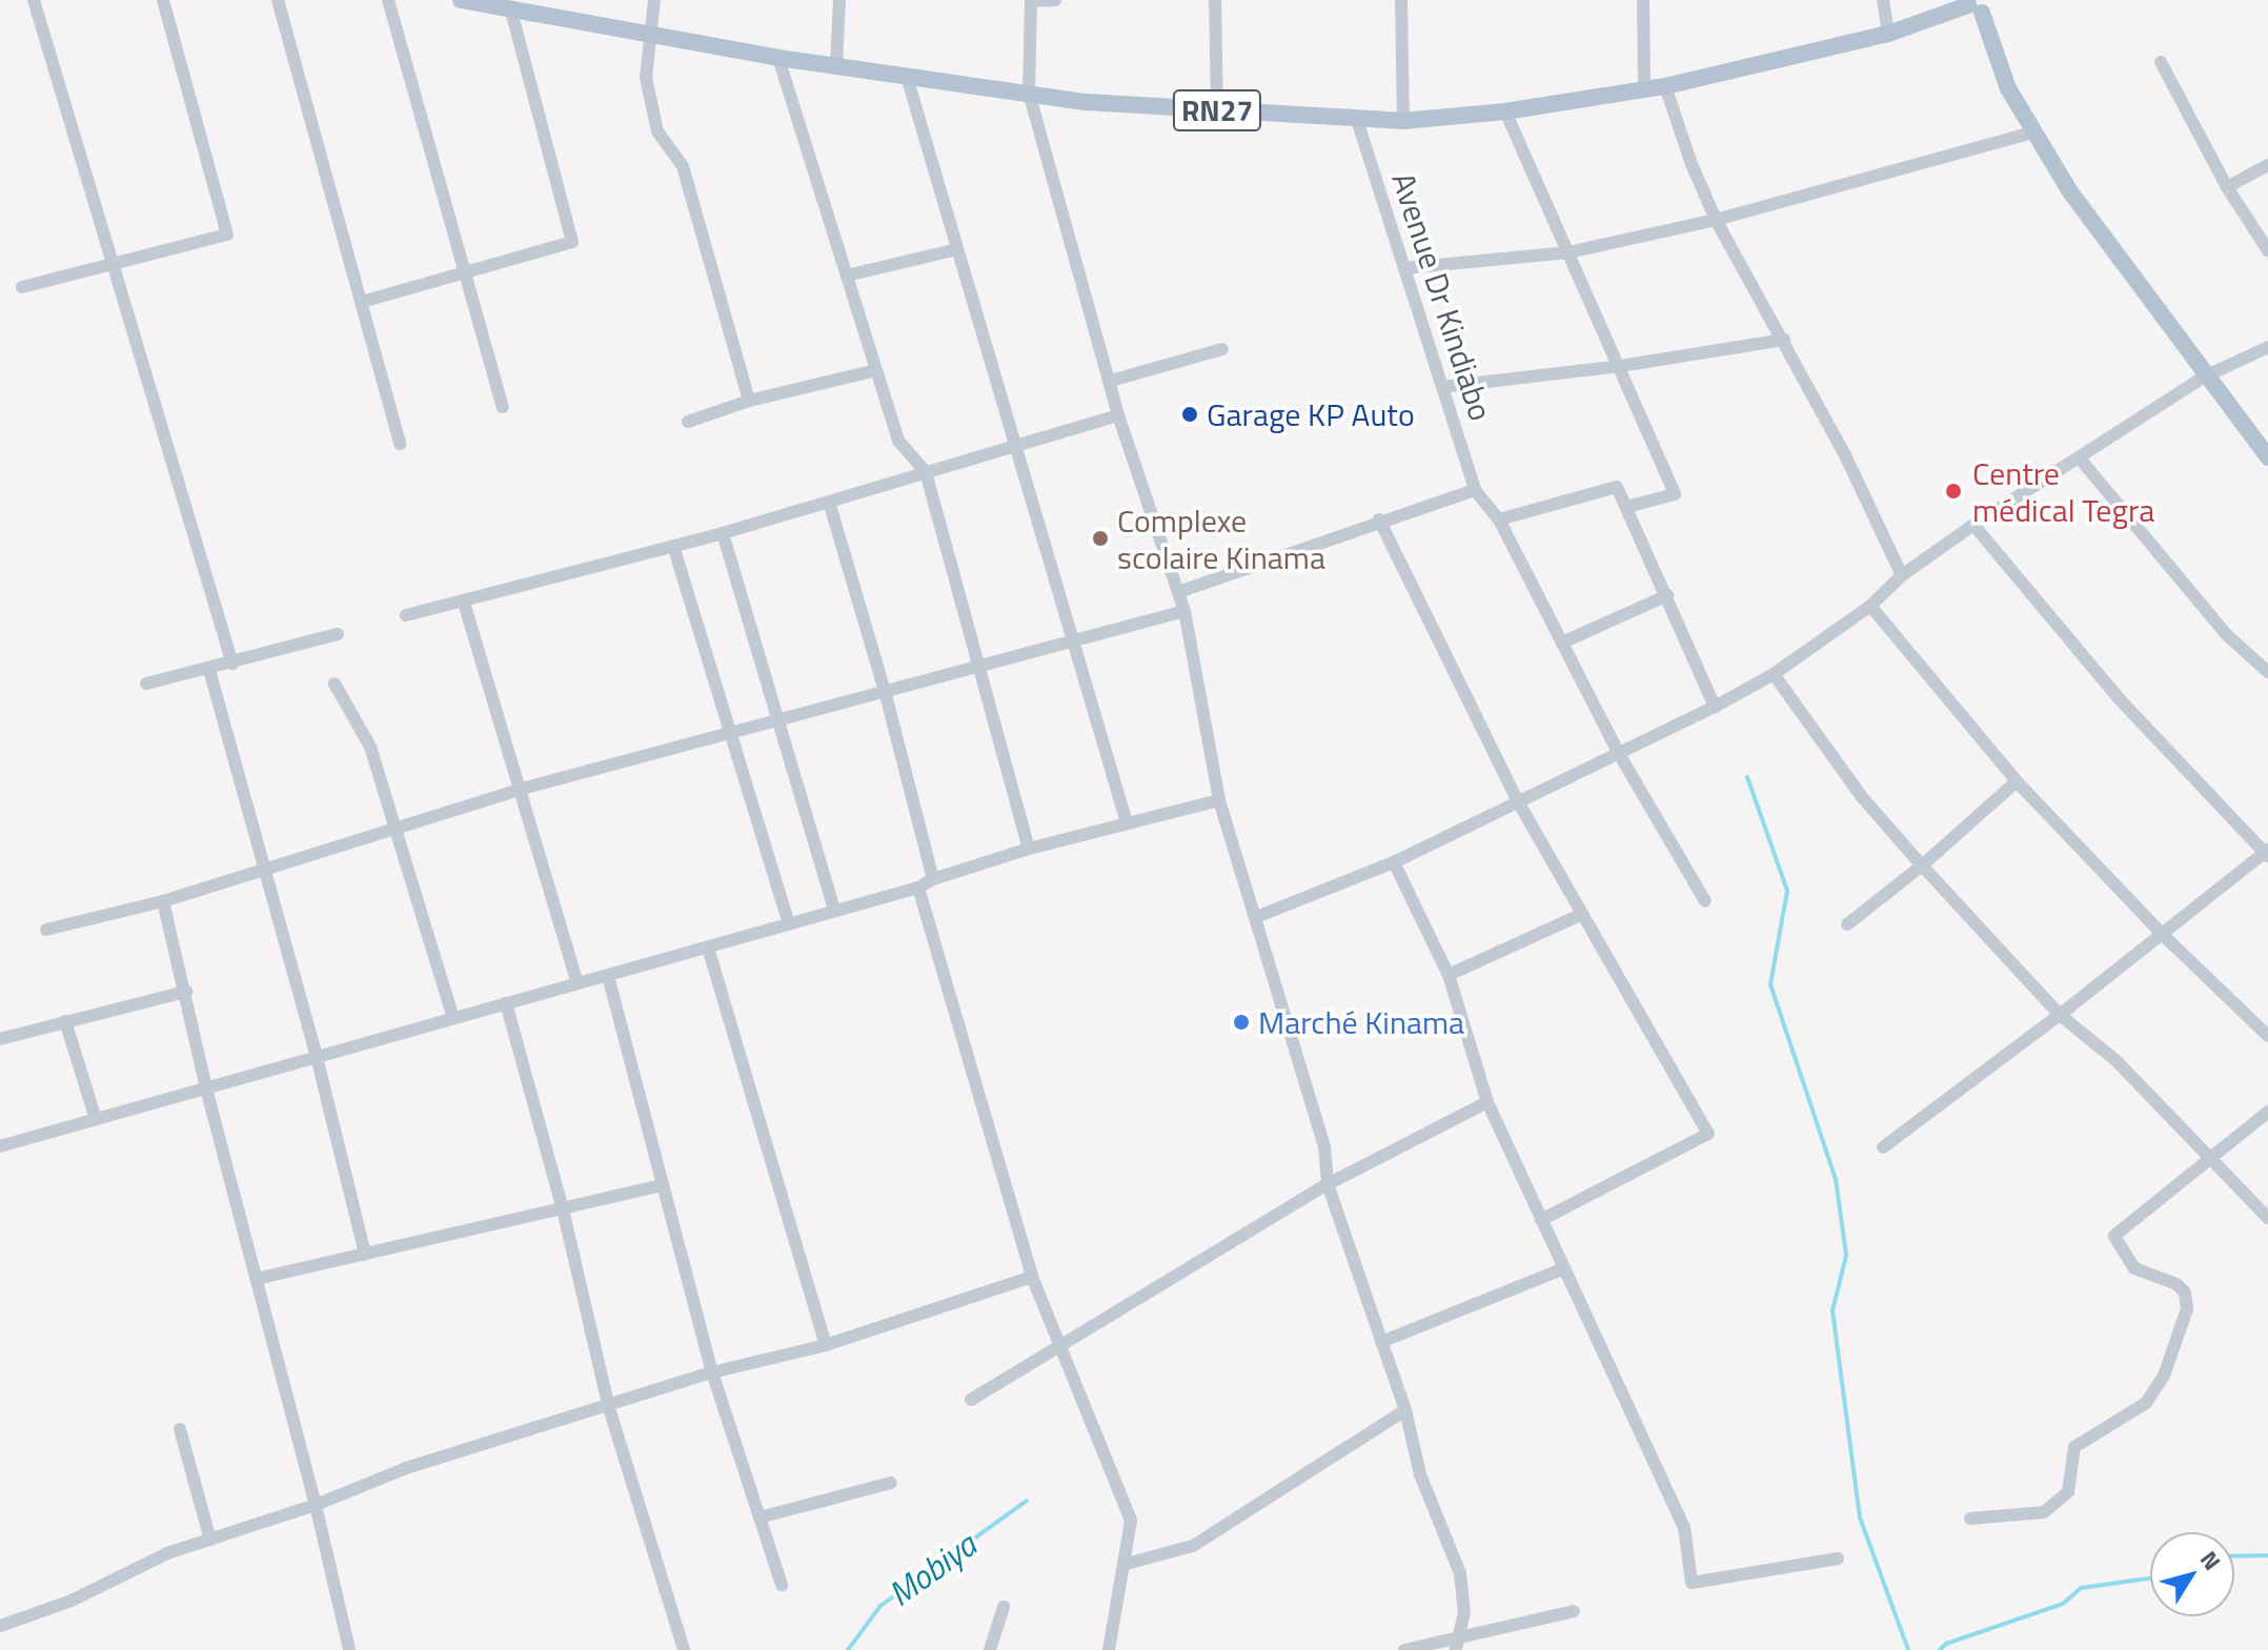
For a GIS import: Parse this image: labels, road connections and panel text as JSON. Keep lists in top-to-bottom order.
{
  "streets": {
    "main road": ["RN27"],
    "street": ["Avenue Dr Kindiabo"]
  },
  "crossings": [
    ["RN27", "Avenue Dr Kindiabo"]
  ],
  "water": ["Mobiya"],
  "places": [
    "Garage KP Auto",
    "Centre médical Tegra",
    "Complexe scolaire Kinama",
    "Marché Kinama"
  ],
  "north": "top right"
}
